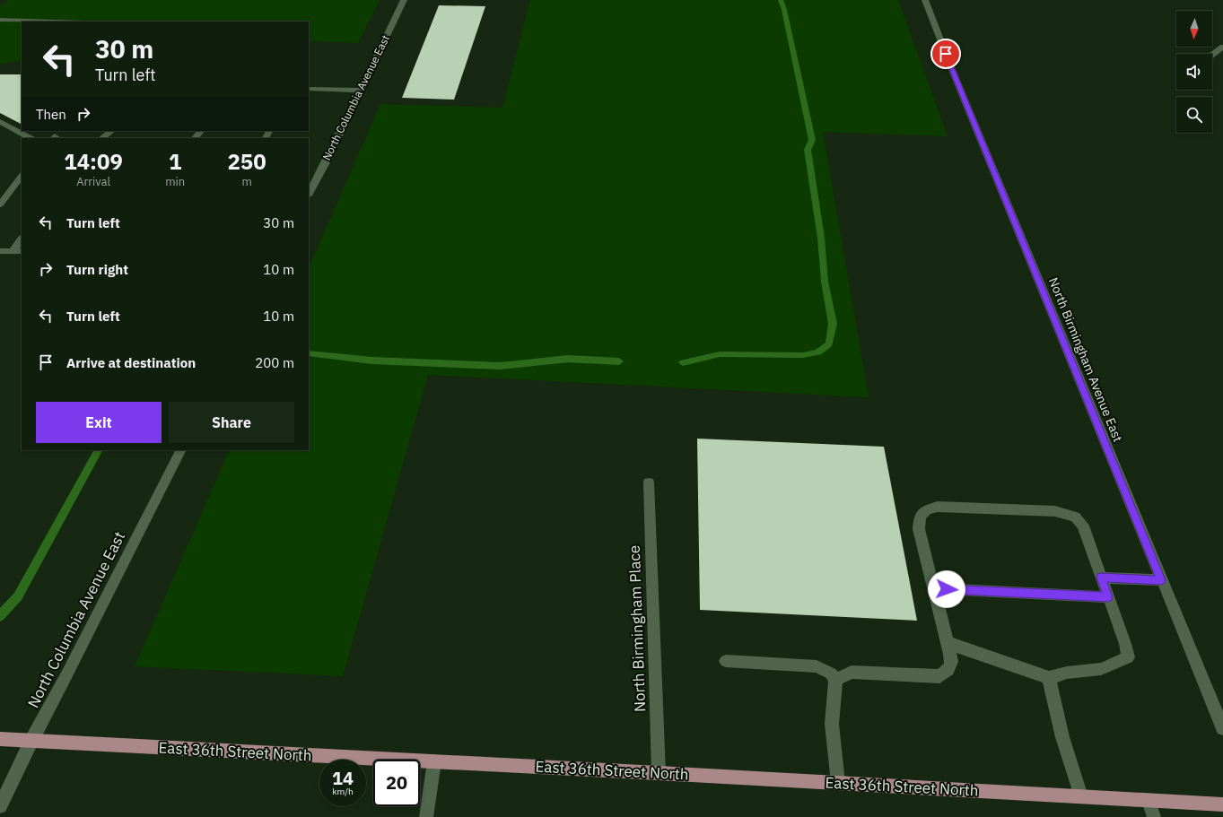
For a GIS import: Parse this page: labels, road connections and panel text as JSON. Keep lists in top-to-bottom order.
{
  "streets": {
    "main road": ["East 36th Street North"],
    "street": ["North Columbia Avenue East", "North Birmingham Avenue East", "North Birmingham Place"]
  },
  "crossings": [
    ["North Columbia Avenue East", "East 36th Street North"],
    ["North Birmingham Place", "East 36th Street North"]
  ],
  "north": "bottom",
  "page": {
    "turn": ["30 m", "Turn left"],
    "then": "Then",
    "eta": [
      "14:09",
      "Arrival",
      "1",
      "min",
      "250",
      "m"
    ],
    "list": [
      {
        "name": "Turn left",
        "value": "30 m"
      },
      {
        "name": "Turn right",
        "value": "10 m"
      },
      {
        "name": "Turn left",
        "value": "10 m"
      },
      {
        "name": "Arrive at destination",
        "value": "200 m"
      }
    ],
    "buttons": ["Exit", "Share"],
    "speed": "14 km/h",
    "limit": "20"
  }
}
